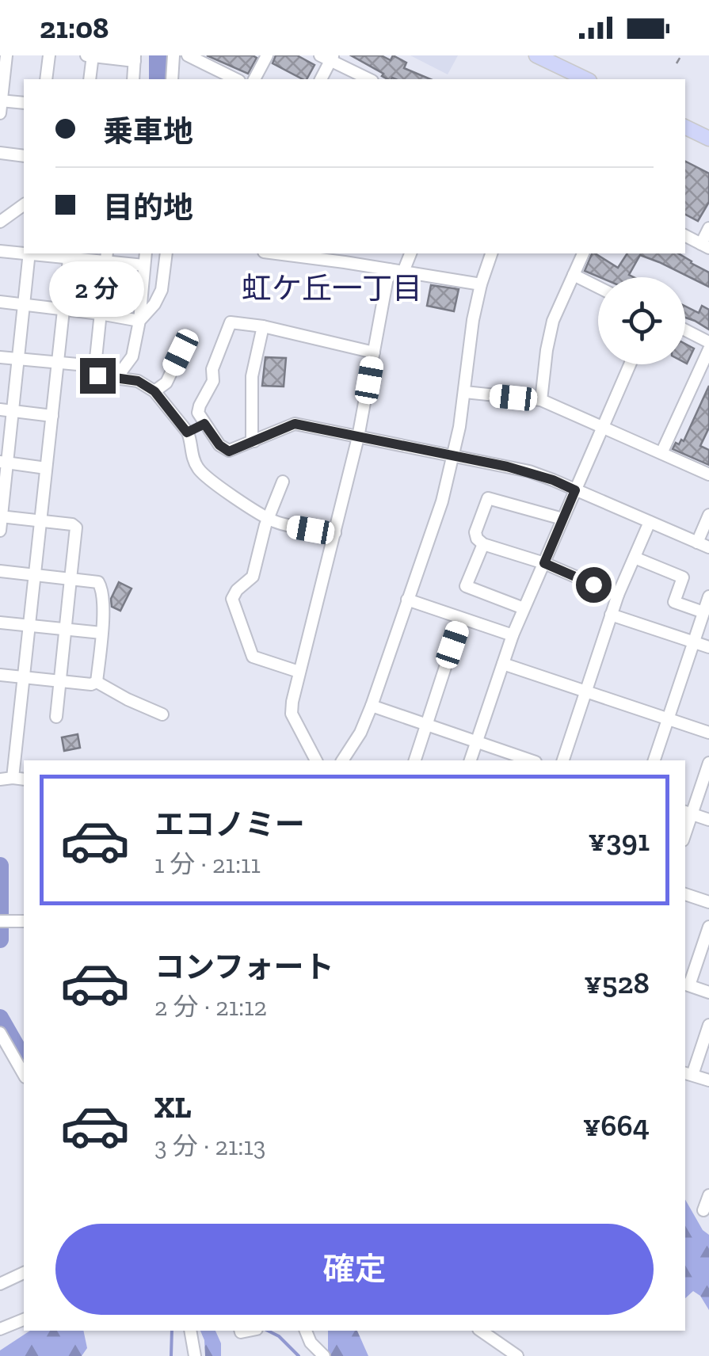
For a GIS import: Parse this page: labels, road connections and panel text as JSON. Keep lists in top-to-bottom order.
{
  "districts": ["虹ケ丘一丁目"],
  "page": {
    "status": "21:08",
    "banner": ["乗車地", "目的地"],
    "bubble": "2 分",
    "list": [
      {
        "name": "エコノミー",
        "note": "1 分 · 21:11",
        "value": "¥391"
      },
      {
        "name": "コンフォート",
        "note": "2 分 · 21:12",
        "value": "¥528"
      },
      {
        "name": "XL",
        "note": "3 分 · 21:13",
        "value": "¥664"
      }
    ],
    "buttons": "確定"
  }
}
